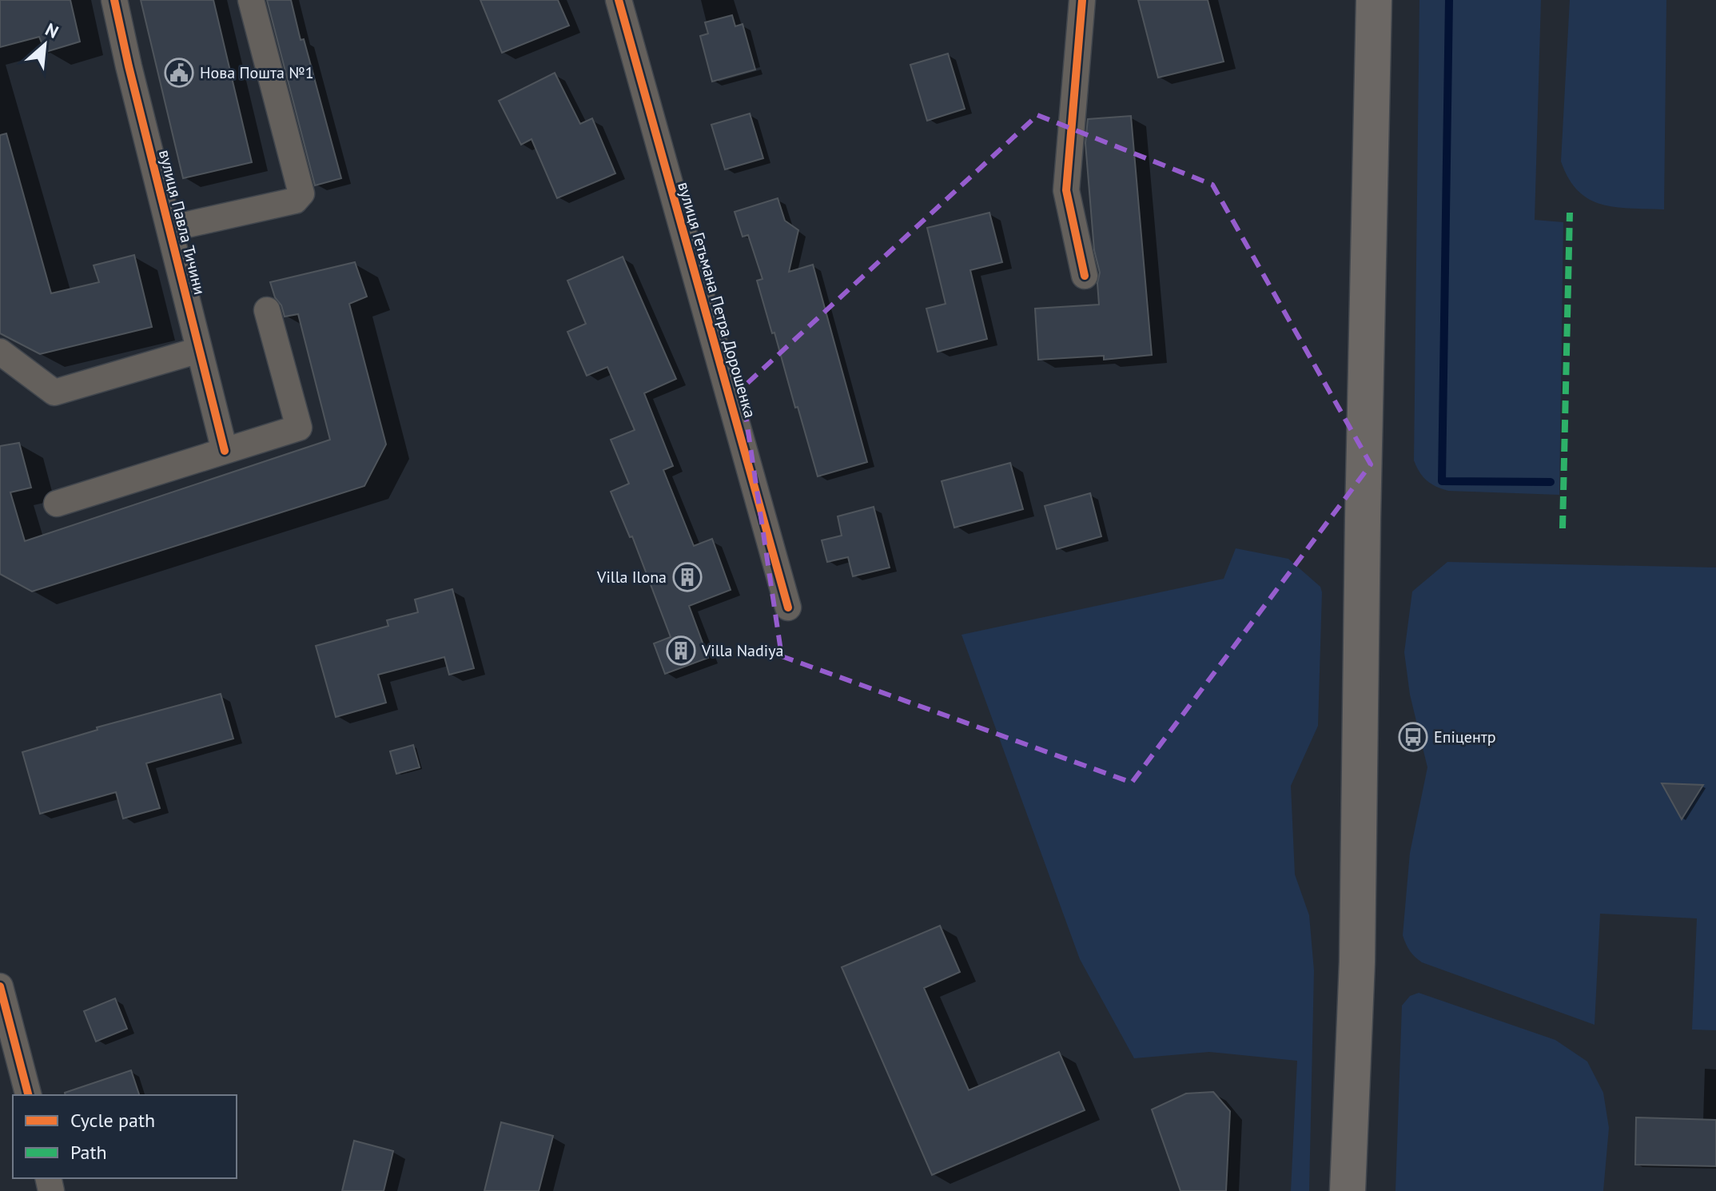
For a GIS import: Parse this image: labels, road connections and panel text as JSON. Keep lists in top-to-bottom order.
{
  "streets": {
    "street": ["вулиця Павла Тичини", "вулиця Гетьмана Петра Дорошенка"]
  },
  "places": {
    "public building": ["Нова Пошта №1"],
    "building": ["Villa Ilona", "Villa Nadiya"],
    "bus stop": ["Епіцентр"]
  },
  "legend": ["Cycle path", "Path"],
  "north": "top right"
}
